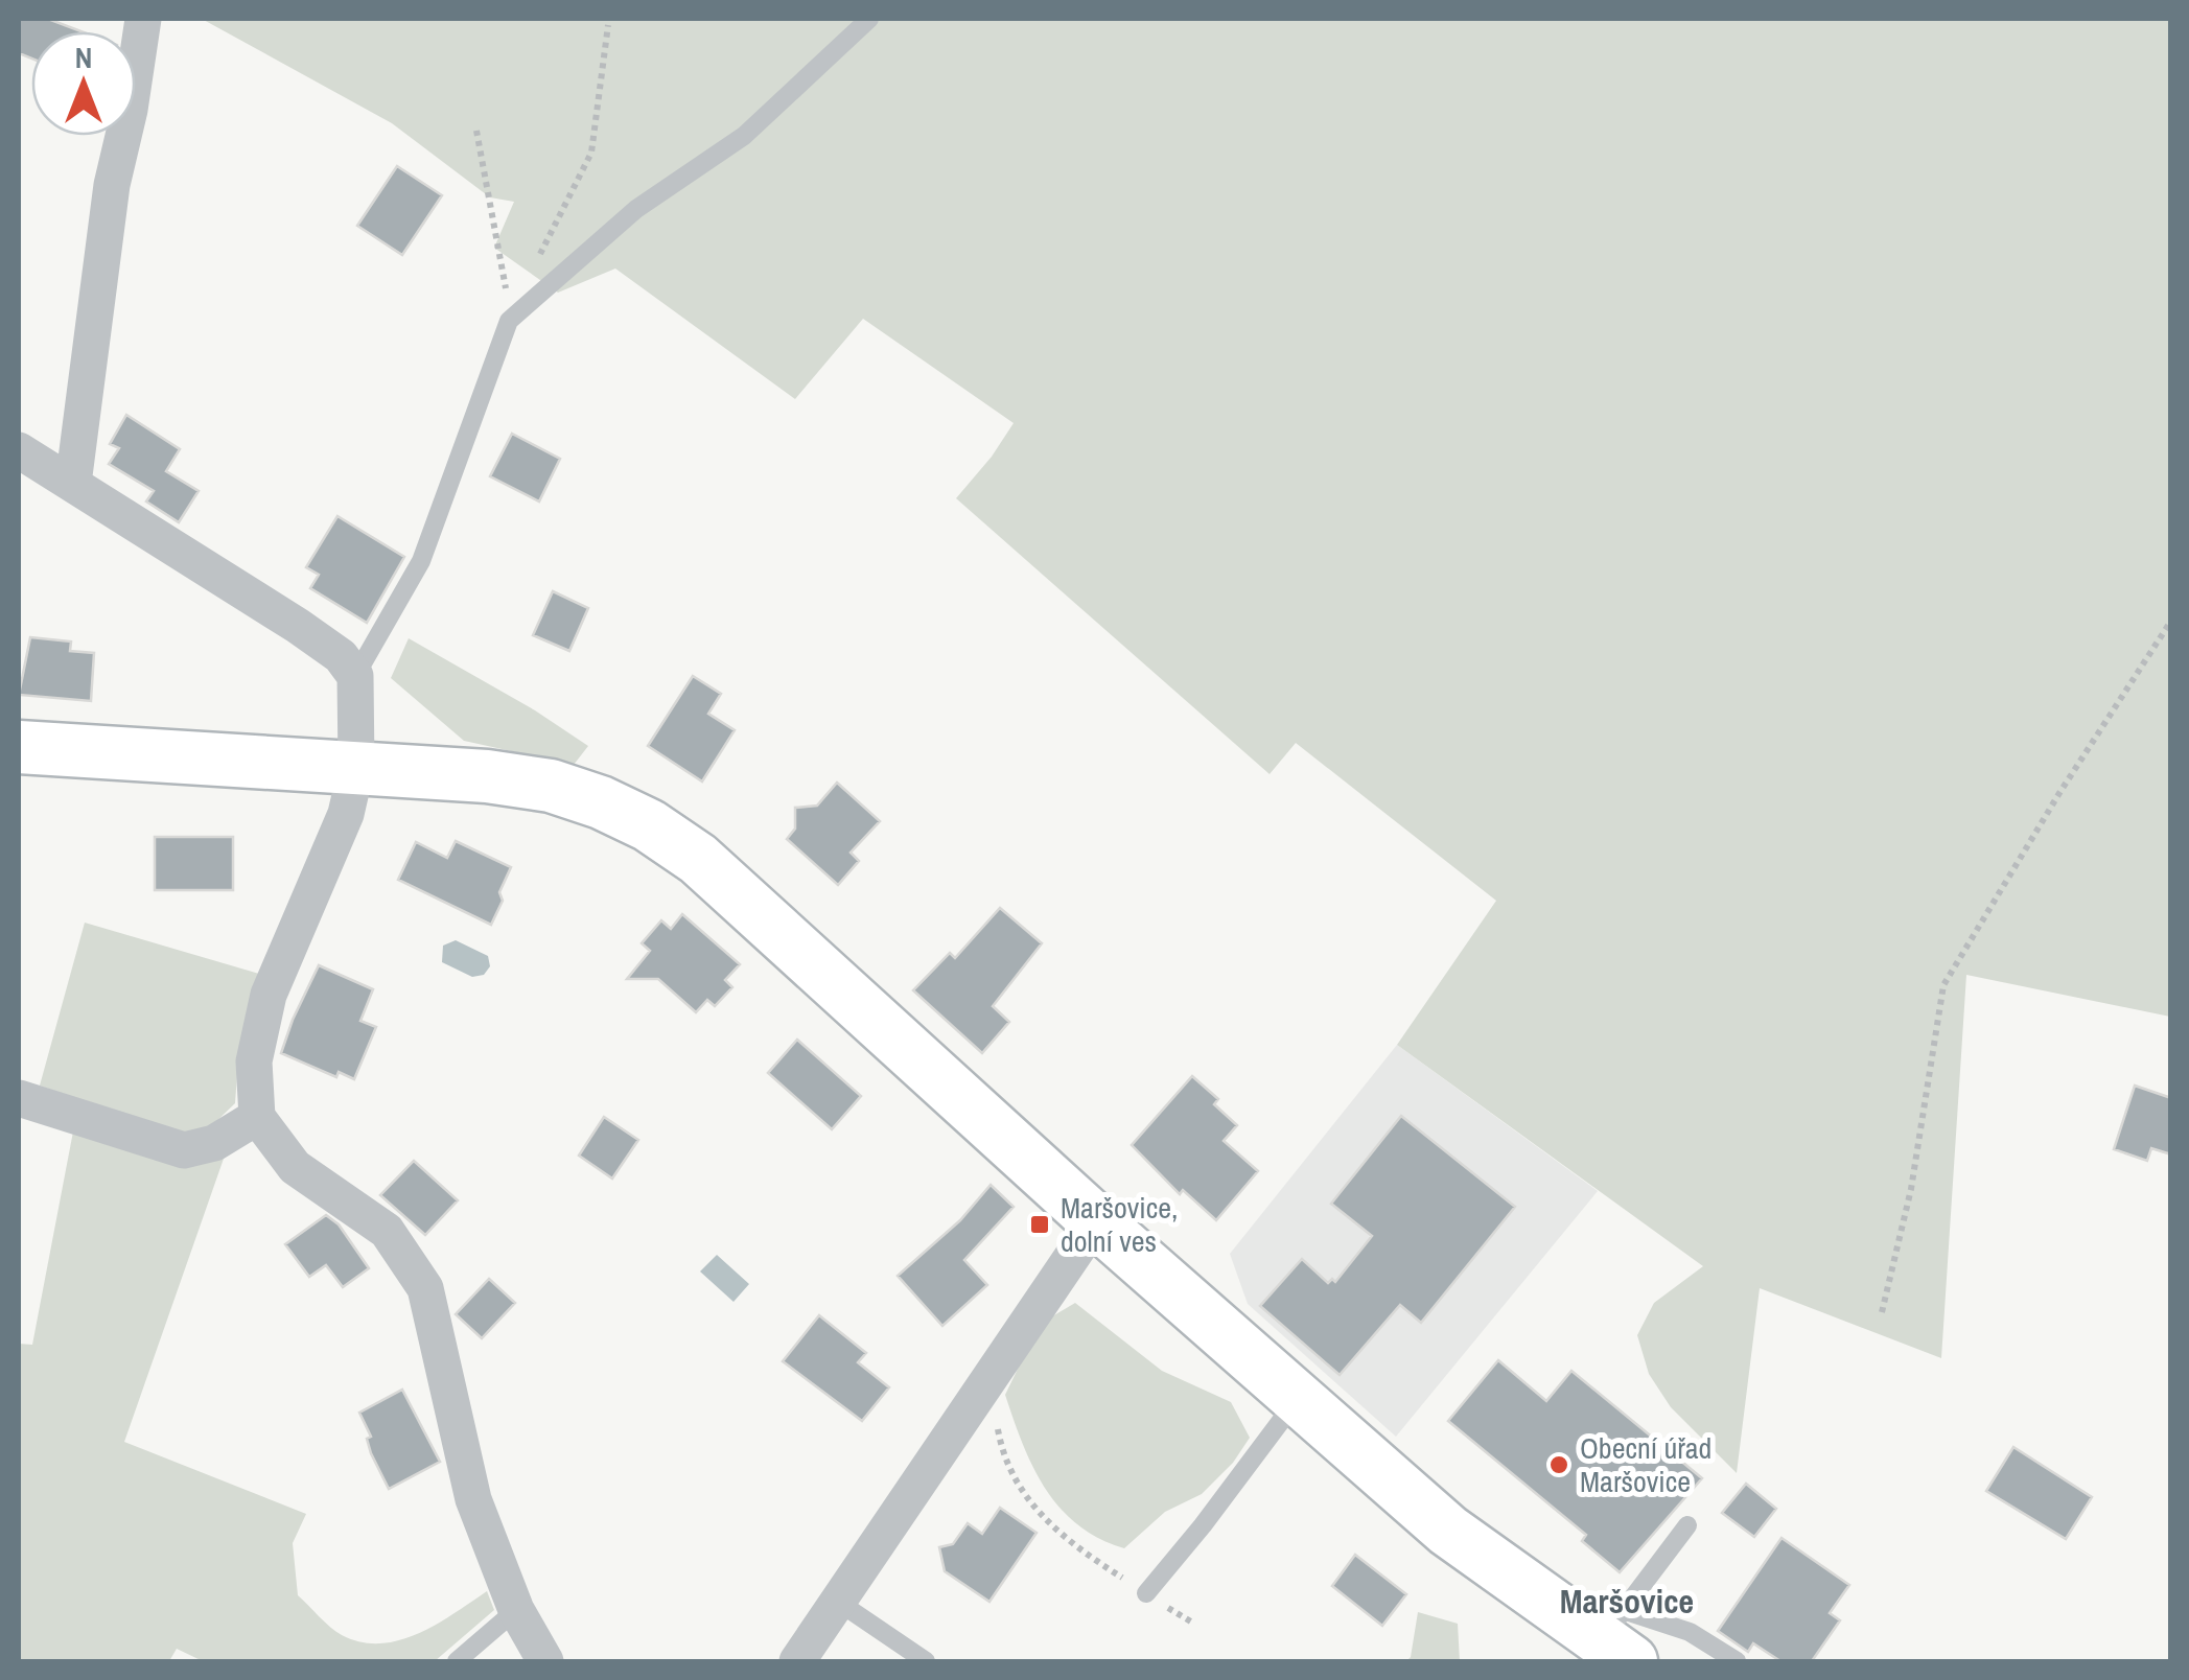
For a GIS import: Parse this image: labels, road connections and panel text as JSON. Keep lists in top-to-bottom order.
{
  "districts": ["Maršovice"],
  "places": {
    "transit": ["Maršovice, dolní ves"],
    "other": ["Obecní úřad Maršovice"]
  },
  "north": "top"
}
